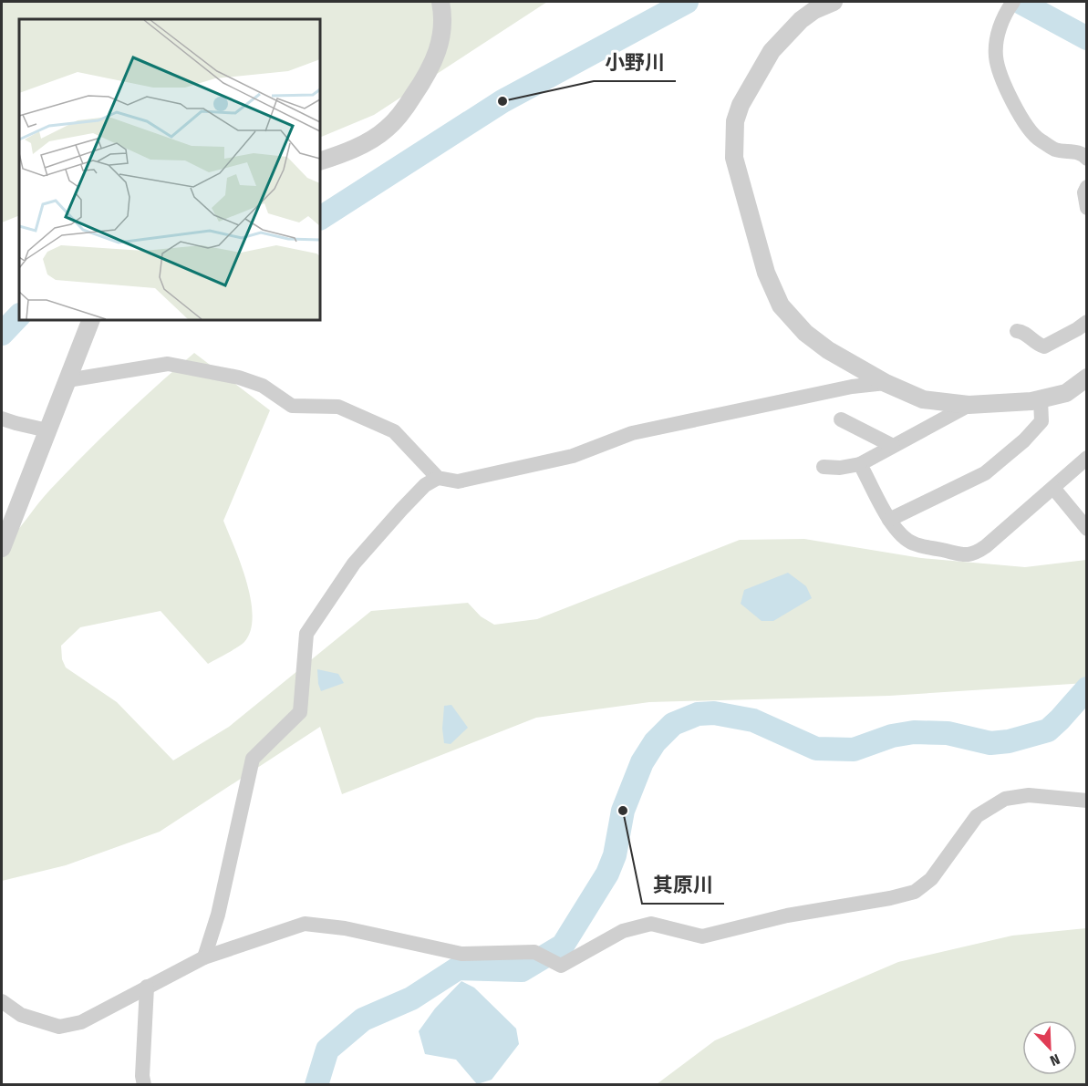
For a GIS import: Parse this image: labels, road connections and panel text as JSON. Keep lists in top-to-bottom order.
{
  "places": ["小野川", "其原川"],
  "north": "bottom right"
}
